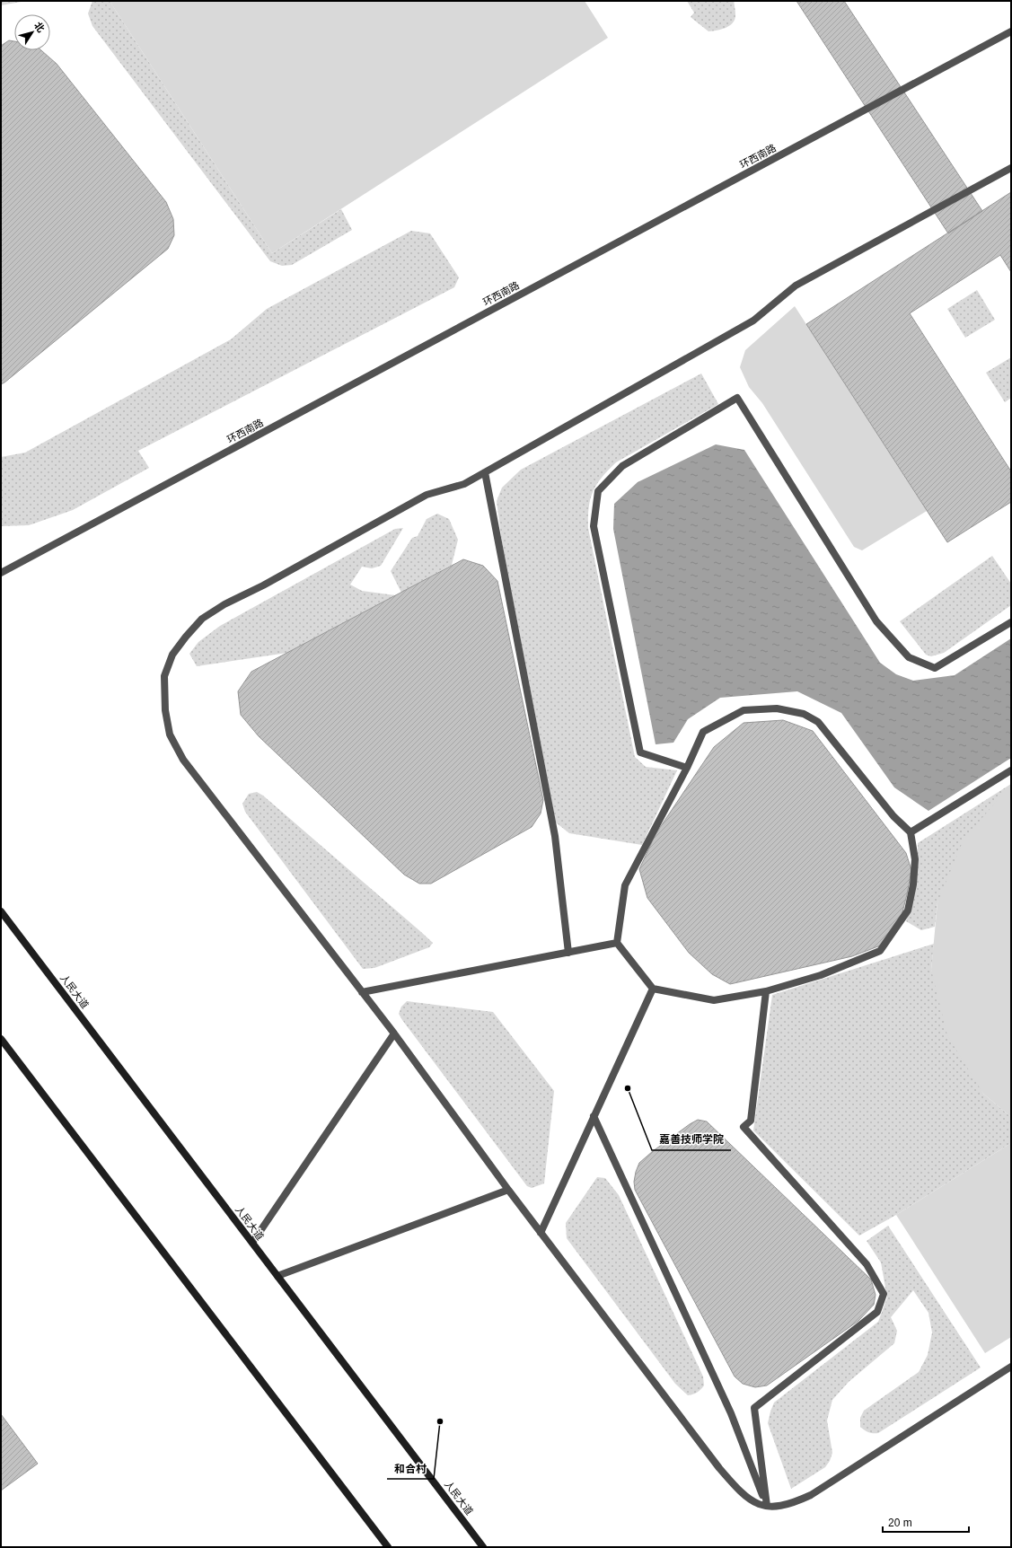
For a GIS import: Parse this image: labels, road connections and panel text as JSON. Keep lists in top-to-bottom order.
{
  "streets": {
    "main road": ["人民大道"],
    "street": ["环西南路"]
  },
  "places": ["嘉善技师学院", "和合村"],
  "scale_bar": "20 m",
  "north": "top right"
}
